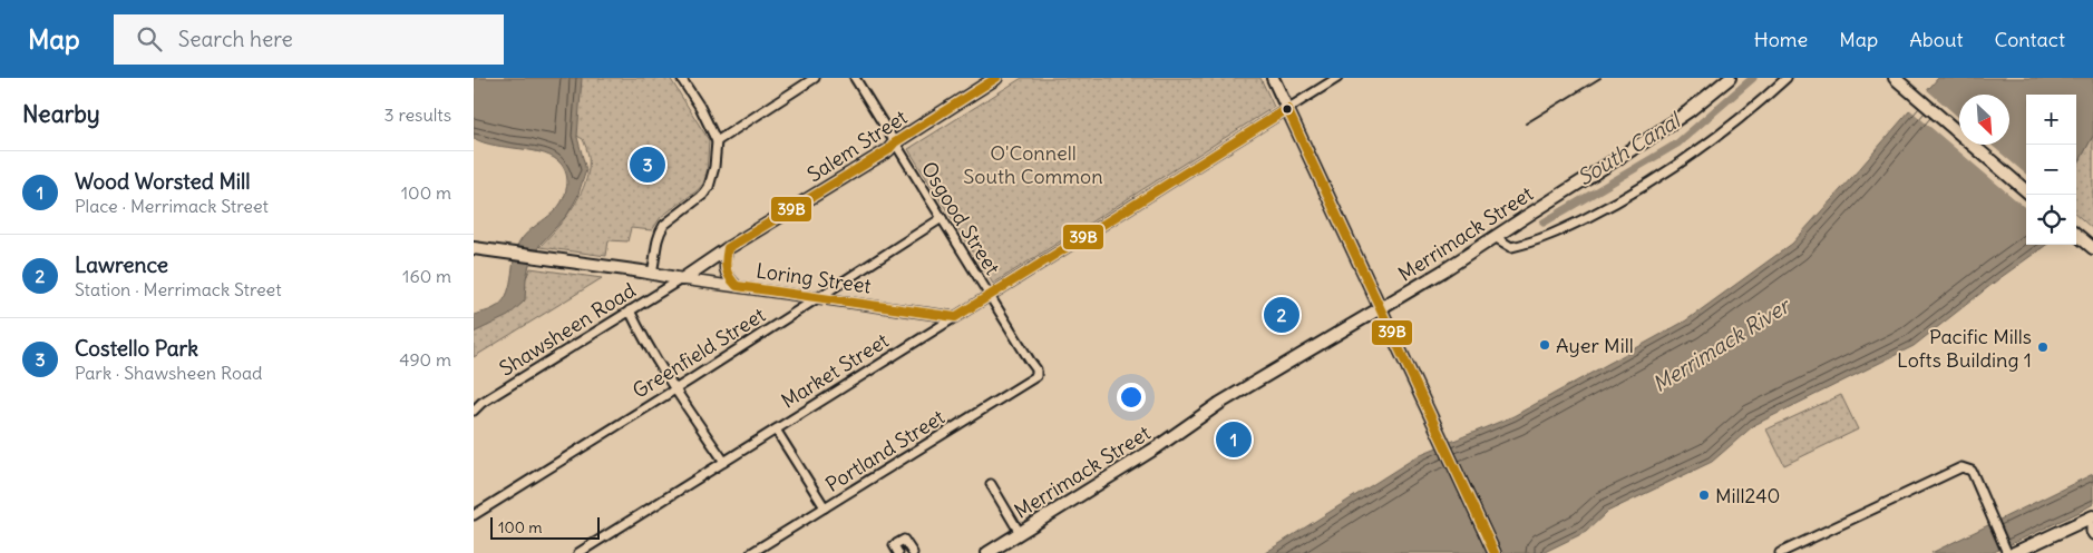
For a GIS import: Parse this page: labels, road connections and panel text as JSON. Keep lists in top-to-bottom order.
{
  "streets": {
    "main road": ["Salem Street", "Merrimack Street", "Loring Street"],
    "street": [
      "Osgood Street",
      "Shawsheen Road",
      "Greenfield Street",
      "Market Street",
      "Portland Street"
    ]
  },
  "crossings": [
    ["Salem Street", "Osgood Street"],
    ["Salem Street", "Loring Street"],
    ["Salem Street", "Shawsheen Road"],
    ["Osgood Street", "Greenfield Street"],
    ["Osgood Street", "Market Street"],
    ["Osgood Street", "Portland Street"],
    ["Loring Street", "Shawsheen Road"],
    ["Loring Street", "Greenfield Street"],
    ["Loring Street", "Market Street"]
  ],
  "water": ["South Canal", "Merrimack River"],
  "parks": ["O'Connell South Common"],
  "places": ["Ayer Mill", "Pacific Mills Lofts Building 1", "Mill240"],
  "lines": ["transit line 39B"],
  "scale_bar": "100 m",
  "north": "bottom right",
  "page": {
    "header": "Map",
    "search": "Search here",
    "nav": [
      "Home",
      "Map",
      "About",
      "Contact"
    ],
    "heading": ["Nearby", "3 results"],
    "map_buttons": ["+", "−"],
    "pins": ["3", "2", "1"],
    "list": [
      {
        "mark": "1",
        "name": "Wood Worsted Mill",
        "note": "Place · Merrimack Street",
        "value": "100 m"
      },
      {
        "mark": "2",
        "name": "Lawrence",
        "note": "Station · Merrimack Street",
        "value": "160 m"
      },
      {
        "mark": "3",
        "name": "Costello Park",
        "note": "Park · Shawsheen Road",
        "value": "490 m"
      }
    ],
    "scale": "100 m"
  }
}
